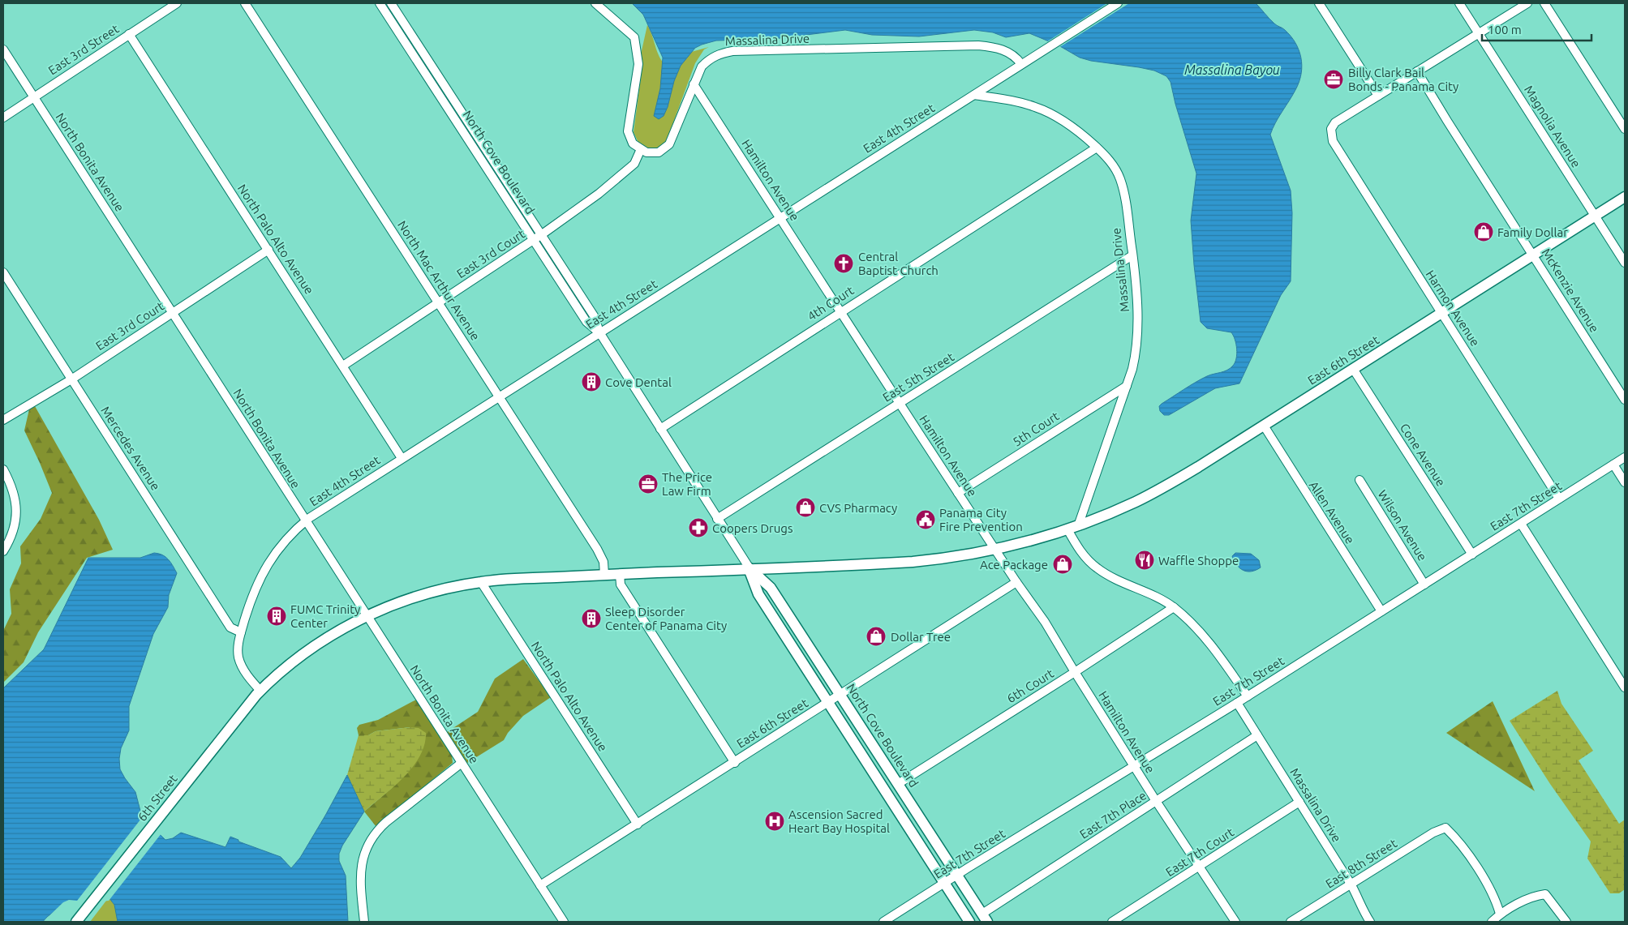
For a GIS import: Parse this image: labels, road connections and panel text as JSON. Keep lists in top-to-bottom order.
{
  "streets": {
    "main road": ["North Cove Boulevard", "East 6th Street", "6th Street"],
    "street": [
      "Massalina Drive",
      "East 3rd Street",
      "Magnolia Avenue",
      "East 4th Street",
      "North Bonita Avenue",
      "Hamilton Avenue",
      "North Palo Alto Avenue",
      "East 3rd Court",
      "North Mac Arthur Avenue",
      "McKenzie Avenue",
      "4th Court",
      "Harmon Avenue",
      "East 5th Street",
      "5th Court",
      "Mercedes Avenue",
      "Cone Avenue",
      "East 7th Street",
      "Allen Avenue",
      "Wilson Avenue",
      "6th Court",
      "East 7th Place",
      "East 7th Court",
      "East 8th Street"
    ]
  },
  "crossings": [
    ["Massalina Drive", "East 4th Street"],
    ["Massalina Drive", "Hamilton Avenue"],
    ["Massalina Drive", "East 3rd Court"],
    ["Massalina Drive", "4th Court"],
    ["Massalina Drive", "East 6th Street"],
    ["Massalina Drive", "East 5th Street"],
    ["Massalina Drive", "5th Court"],
    ["Massalina Drive", "East 7th Street"],
    ["Massalina Drive", "East 7th Place"],
    ["Massalina Drive", "East 7th Court"],
    ["Massalina Drive", "East 8th Street"],
    ["East 3rd Street", "North Bonita Avenue"],
    ["East 3rd Street", "North Palo Alto Avenue"],
    ["Magnolia Avenue", "East 6th Street"],
    ["East 4th Street", "North Bonita Avenue"],
    ["East 4th Street", "North Cove Boulevard"],
    ["East 4th Street", "Hamilton Avenue"],
    ["East 4th Street", "North Palo Alto Avenue"],
    ["East 4th Street", "North Mac Arthur Avenue"],
    ["East 4th Street", "Mercedes Avenue"],
    ["East 4th Street", "6th Street"],
    ["North Bonita Avenue", "East 3rd Court"],
    ["North Bonita Avenue", "East 6th Street"],
    ["North Bonita Avenue", "6th Street"],
    ["North Cove Boulevard", "East 3rd Court"],
    ["North Cove Boulevard", "4th Court"],
    ["North Cove Boulevard", "East 6th Street"],
    ["North Cove Boulevard", "East 5th Street"],
    ["North Cove Boulevard", "East 7th Street"],
    ["North Cove Boulevard", "6th Court"],
    ["North Cove Boulevard", "East 7th Place"],
    ["Hamilton Avenue", "4th Court"],
    ["Hamilton Avenue", "East 6th Street"],
    ["Hamilton Avenue", "East 5th Street"],
    ["Hamilton Avenue", "5th Court"],
    ["Hamilton Avenue", "East 7th Street"],
    ["Hamilton Avenue", "6th Court"],
    ["Hamilton Avenue", "East 7th Place"],
    ["Hamilton Avenue", "East 7th Court"],
    ["North Palo Alto Avenue", "East 3rd Court"],
    ["North Palo Alto Avenue", "East 6th Street"],
    ["North Palo Alto Avenue", "6th Street"],
    ["East 3rd Court", "North Mac Arthur Avenue"],
    ["East 3rd Court", "Mercedes Avenue"],
    ["North Mac Arthur Avenue", "6th Street"],
    ["McKenzie Avenue", "East 6th Street"],
    ["Harmon Avenue", "East 6th Street"],
    ["Harmon Avenue", "East 7th Street"],
    ["East 6th Street", "Cone Avenue"],
    ["East 6th Street", "Allen Avenue"],
    ["East 6th Street", "6th Street"],
    ["Cone Avenue", "East 7th Street"],
    ["East 7th Street", "Allen Avenue"],
    ["East 7th Street", "Wilson Avenue"]
  ],
  "water": ["Massalina Bayou"],
  "places": {
    "office": ["Billy Clark Bail Bonds - Panama City", "The Price Law Firm"],
    "shop": [
      "Family Dollar",
      "CVS Pharmacy",
      "Ace Package",
      "Dollar Tree"
    ],
    "church": ["Central Baptist Church"],
    "building": ["Cove Dental", "FUMC Trinity Center", "Sleep Disorder Center of Panama City"],
    "public building": ["Panama City Fire Prevention"],
    "pharmacy": ["Coopers Drugs"],
    "restaurant": ["Waffle Shoppe"],
    "hospital": ["Ascension Sacred Heart Bay Hospital"]
  },
  "scale_bar": "100 m"
}
